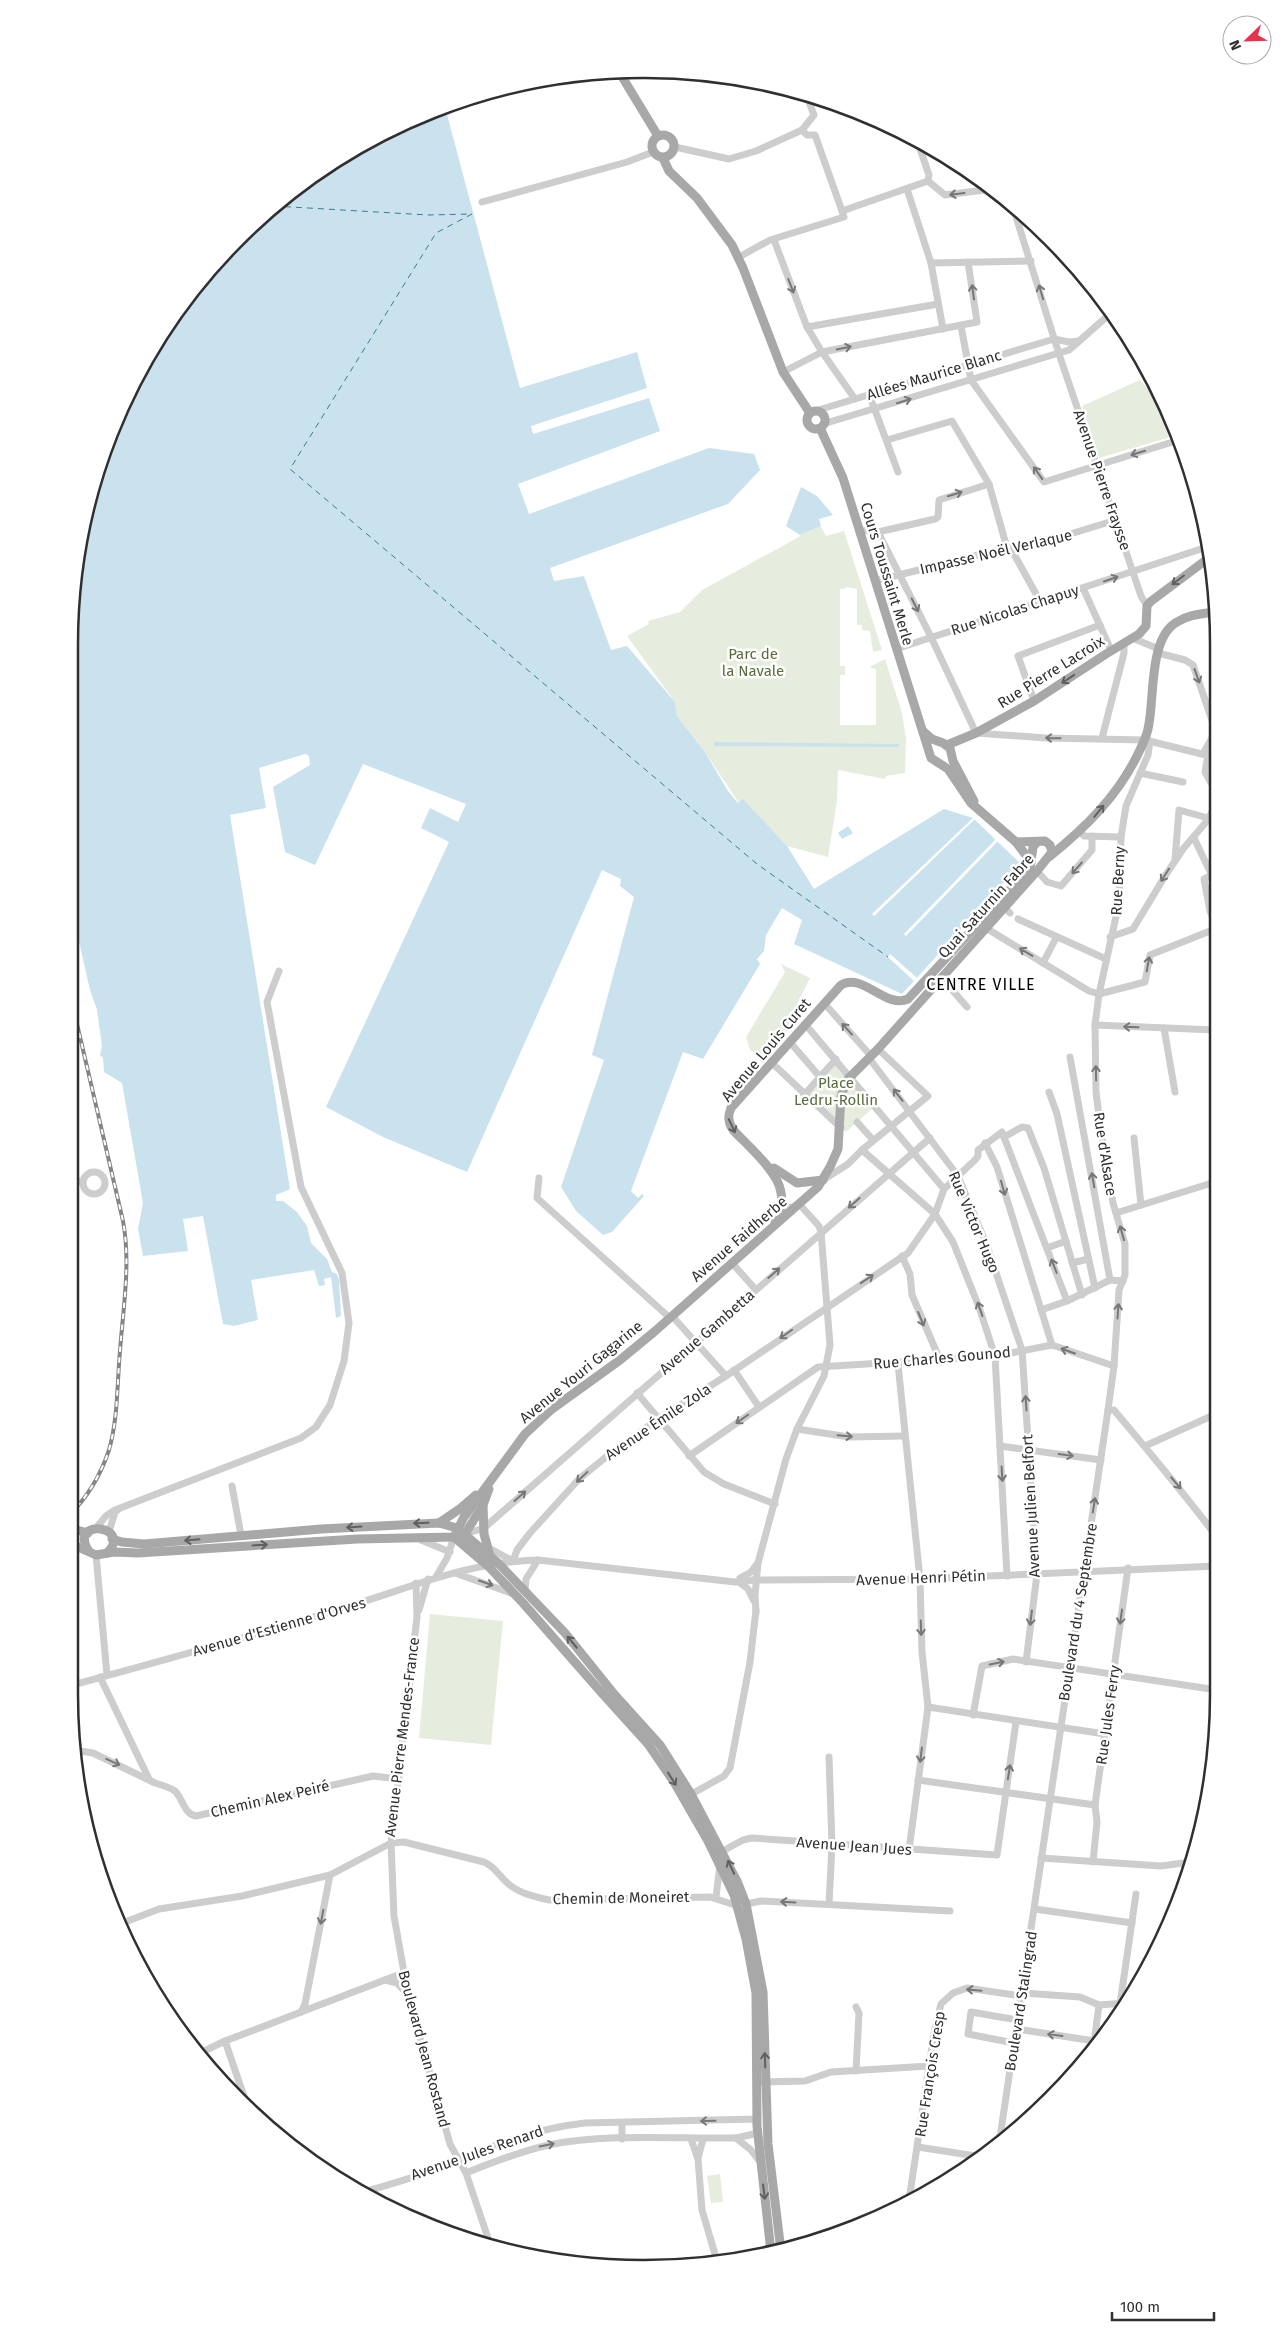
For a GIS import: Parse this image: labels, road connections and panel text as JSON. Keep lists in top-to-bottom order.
{
  "streets": {
    "main road": [
      "Cours Toussaint Merle",
      "Rue Pierre Lacroix",
      "Quai Saturnin Fabre",
      "Avenue Louis Curet",
      "Avenue Faidherbe",
      "Avenue Youri Gagarine"
    ],
    "street": [
      "Allées Maurice Blanc",
      "Avenue Pierre Fraysse",
      "Impasse Noël Verlaque",
      "Rue Nicolas Chapuy",
      "Rue Berny",
      "Rue d'Alsace",
      "Rue Victor Hugo",
      "Avenue Gambetta",
      "Rue Charles Gounod",
      "Avenue Émile Zola",
      "Avenue Julien Belfort",
      "Avenue Henri Pétin",
      "Boulevard du 4 Septembre",
      "Avenue d'Estienne d'Orves",
      "Rue Jules Ferry",
      "Avenue Pierre Mendes-France",
      "Chemin Alex Peiré",
      "Avenue Jean Jues",
      "Chemin de Moneiret",
      "Boulevard Stalingrad",
      "Boulevard Jean Rostand",
      "Rue François Cresp",
      "Avenue Jules Renard"
    ]
  },
  "crossings": [
    ["Allées Maurice Blanc", "Avenue Pierre Fraysse"],
    ["Allées Maurice Blanc", "Cours Toussaint Merle"],
    ["Avenue Pierre Fraysse", "Impasse Noël Verlaque"],
    ["Avenue Pierre Fraysse", "Rue Nicolas Chapuy"],
    ["Avenue Pierre Fraysse", "Rue Pierre Lacroix"],
    ["Impasse Noël Verlaque", "Cours Toussaint Merle"],
    ["Cours Toussaint Merle", "Rue Nicolas Chapuy"],
    ["Cours Toussaint Merle", "Rue Pierre Lacroix"],
    ["Rue Berny", "Quai Saturnin Fabre"],
    ["Rue Berny", "Rue d'Alsace"],
    ["Quai Saturnin Fabre", "Avenue Louis Curet"],
    ["Quai Saturnin Fabre", "Rue Victor Hugo"],
    ["Quai Saturnin Fabre", "Avenue Faidherbe"],
    ["Avenue Louis Curet", "Rue Victor Hugo"],
    ["Avenue Louis Curet", "Avenue Faidherbe"],
    ["Rue d'Alsace", "Rue Charles Gounod"],
    ["Rue d'Alsace", "Boulevard du 4 Septembre"],
    ["Rue Victor Hugo", "Avenue Gambetta"],
    ["Rue Victor Hugo", "Rue Charles Gounod"],
    ["Rue Victor Hugo", "Avenue Julien Belfort"],
    ["Avenue Faidherbe", "Avenue Youri Gagarine"],
    ["Rue Charles Gounod", "Avenue Julien Belfort"],
    ["Rue Charles Gounod", "Boulevard du 4 Septembre"],
    ["Avenue Émile Zola", "Avenue d'Estienne d'Orves"],
    ["Avenue Julien Belfort", "Avenue Henri Pétin"],
    ["Avenue Henri Pétin", "Boulevard du 4 Septembre"],
    ["Avenue Henri Pétin", "Avenue d'Estienne d'Orves"],
    ["Avenue Henri Pétin", "Rue Jules Ferry"],
    ["Boulevard du 4 Septembre", "Boulevard Stalingrad"],
    ["Avenue Pierre Mendes-France", "Chemin Alex Peiré"],
    ["Avenue Pierre Mendes-France", "Chemin de Moneiret"],
    ["Avenue Pierre Mendes-France", "Boulevard Jean Rostand"],
    ["Chemin de Moneiret", "Boulevard Jean Rostand"],
    ["Boulevard Stalingrad", "Rue François Cresp"],
    ["Boulevard Jean Rostand", "Avenue Jules Renard"]
  ],
  "one_way": ["Rue Pierre Lacroix", "Rue Jules Ferry"],
  "districts": ["CENTRE VILLE"],
  "parks": ["Parc de la Navale", "Place Ledru-Rollin"],
  "scale_bar": "100 m",
  "north": "bottom left"
}
